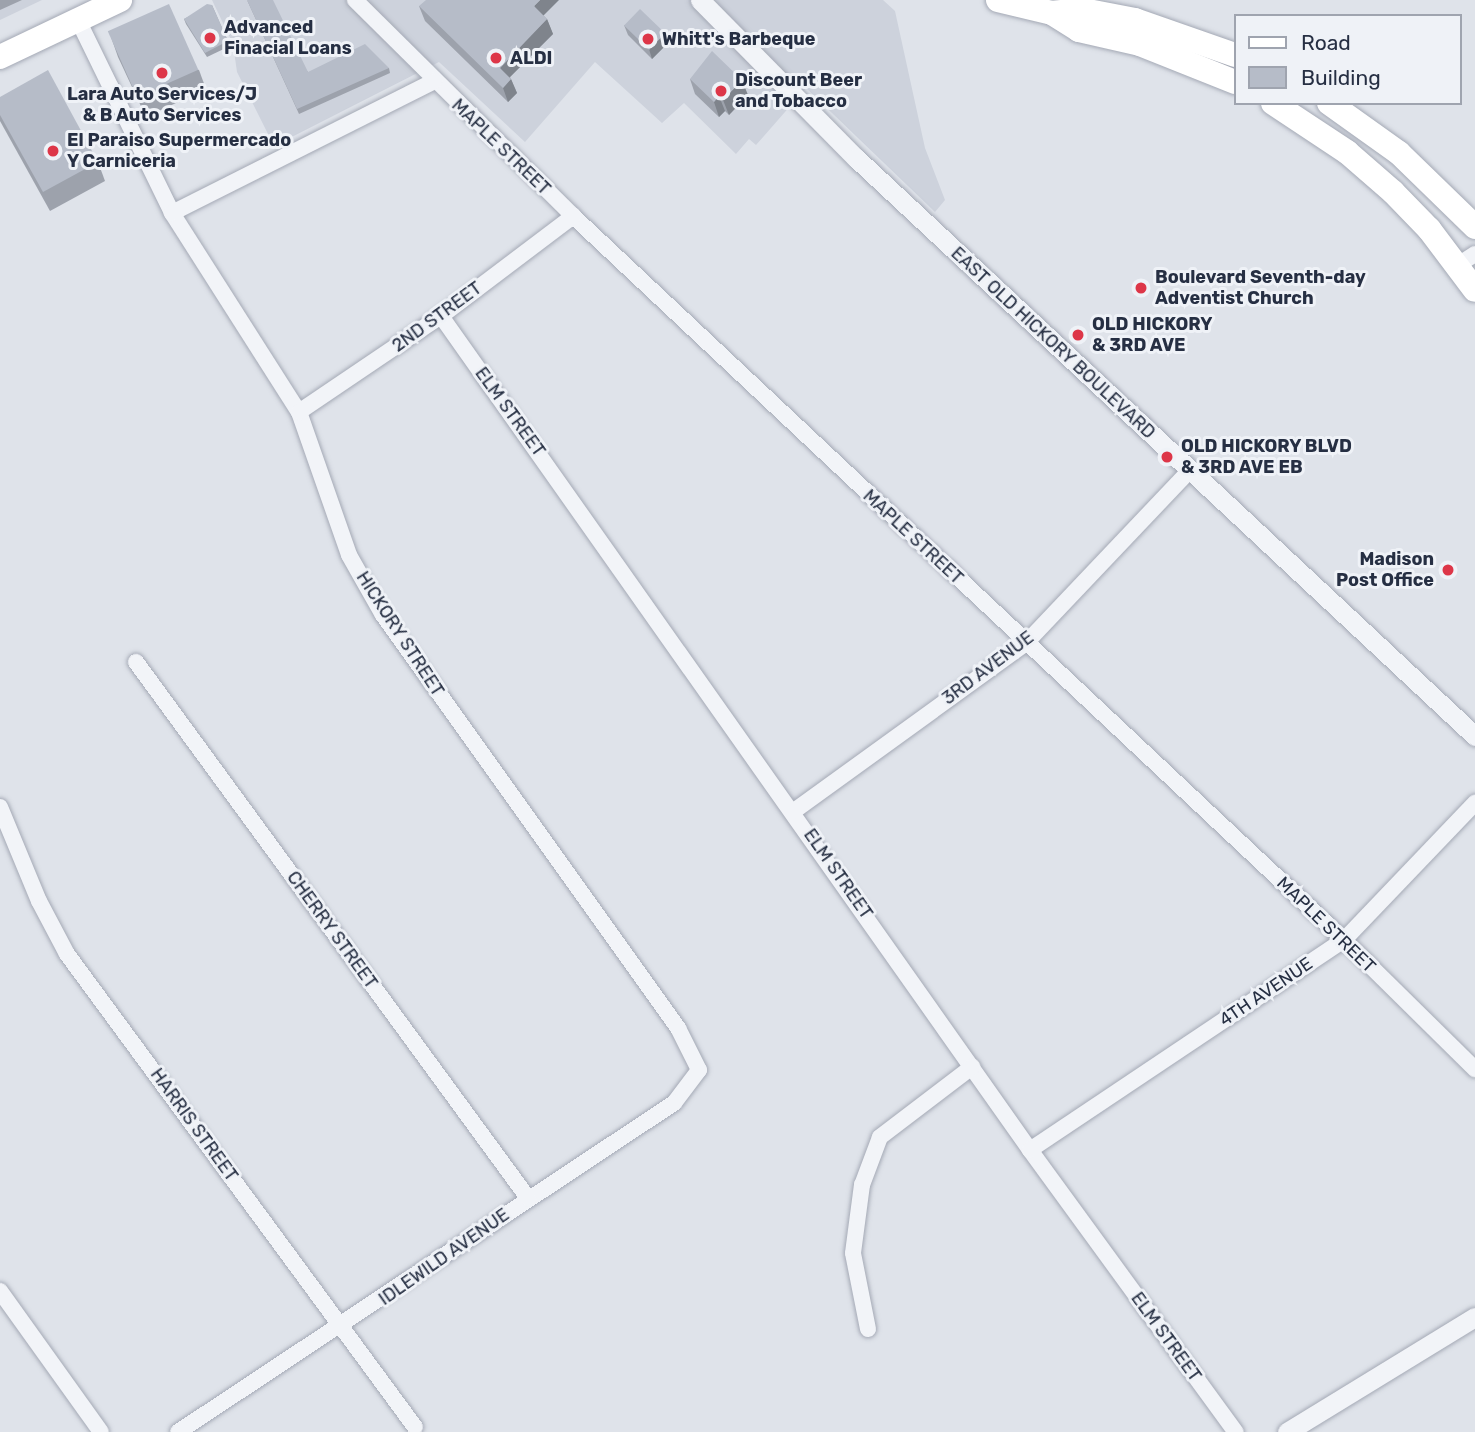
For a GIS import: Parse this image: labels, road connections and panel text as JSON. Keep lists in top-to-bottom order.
{
  "streets": {
    "street": [
      "MAPLE STREET",
      "2ND STREET",
      "EAST OLD HICKORY BOULEVARD",
      "ELM STREET",
      "HICKORY STREET",
      "3RD AVENUE",
      "CHERRY STREET",
      "4TH AVENUE",
      "HARRIS STREET",
      "IDLEWILD AVENUE"
    ]
  },
  "crossings": [
    ["MAPLE STREET", "2ND STREET"],
    ["MAPLE STREET", "3RD AVENUE"],
    ["MAPLE STREET", "4TH AVENUE"],
    ["2ND STREET", "ELM STREET"],
    ["2ND STREET", "HICKORY STREET"],
    ["EAST OLD HICKORY BOULEVARD", "3RD AVENUE"],
    ["ELM STREET", "3RD AVENUE"],
    ["ELM STREET", "4TH AVENUE"],
    ["HICKORY STREET", "IDLEWILD AVENUE"],
    ["CHERRY STREET", "IDLEWILD AVENUE"],
    ["HARRIS STREET", "IDLEWILD AVENUE"]
  ],
  "places": [
    "Advanced Finacial Loans",
    "Whitt's Barbeque",
    "ALDI",
    "Lara Auto Services/J & B Auto Services",
    "Discount Beer and Tobacco",
    "El Paraiso Supermercado Y Carniceria",
    "Boulevard Seventh-day Adventist Church",
    "OLD HICKORY & 3RD AVE",
    "OLD HICKORY BLVD & 3RD AVE EB",
    "Madison Post Office"
  ],
  "legend": ["Road", "Building"]
}
